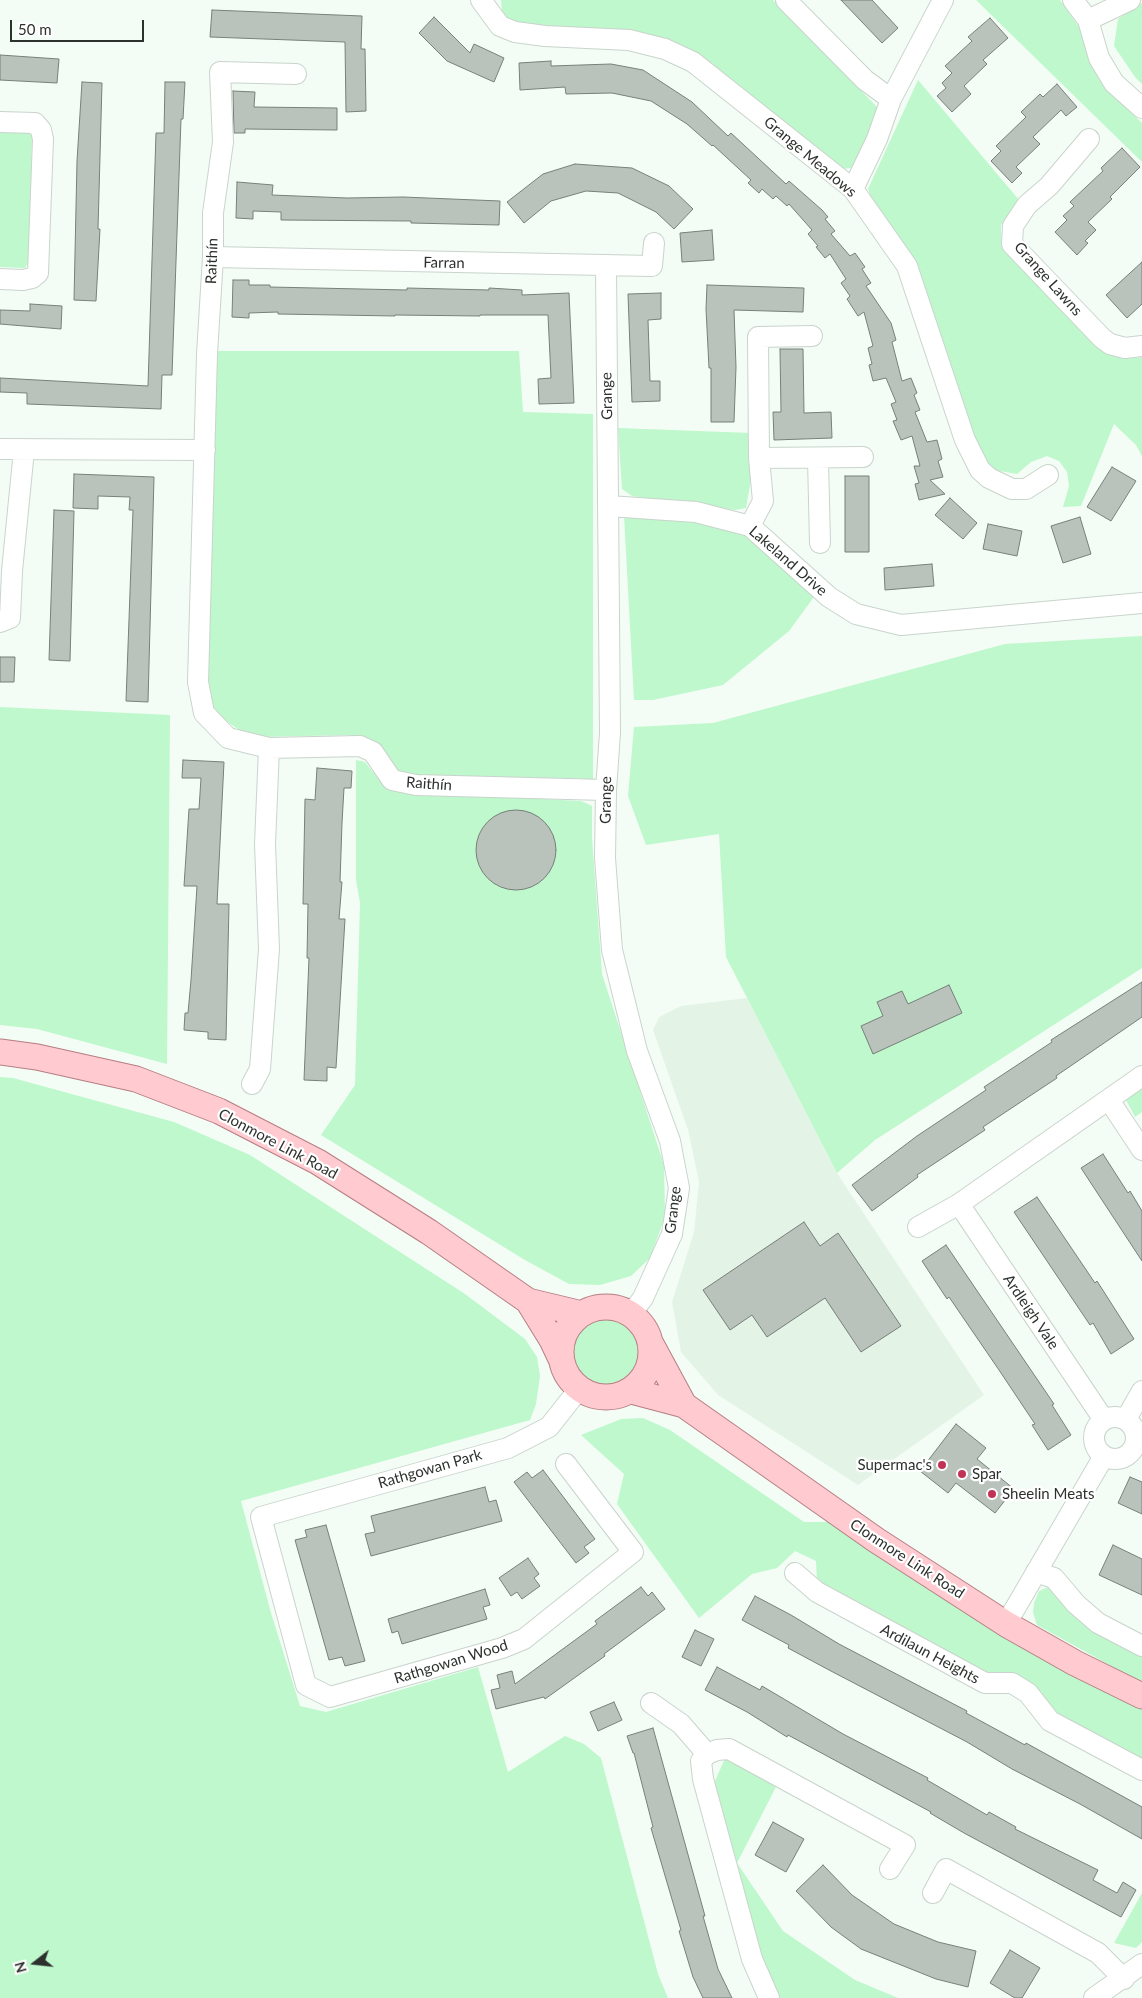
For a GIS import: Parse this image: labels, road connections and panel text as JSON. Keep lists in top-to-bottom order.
{
  "streets": {
    "main road": ["Clonmore Link Road"],
    "street": [
      "Grange Meadows",
      "Raithín",
      "Farran",
      "Grange Lawns",
      "Grange",
      "Lakeland Drive",
      "Ardleigh Vale",
      "Rathgowan Park",
      "Ardilaun Heights",
      "Rathgowan Wood"
    ]
  },
  "crossings": [
    ["Raithín", "Farran"],
    ["Raithín", "Grange"],
    ["Farran", "Grange"],
    ["Grange", "Lakeland Drive"],
    ["Grange", "Clonmore Link Road"],
    ["Grange", "Rathgowan Park"],
    ["Clonmore Link Road", "Rathgowan Park"],
    ["Rathgowan Park", "Rathgowan Wood"]
  ],
  "places": ["Supermac's", "Spar", "Sheelin Meats"],
  "scale_bar": "50 m",
  "north": "left"
}
